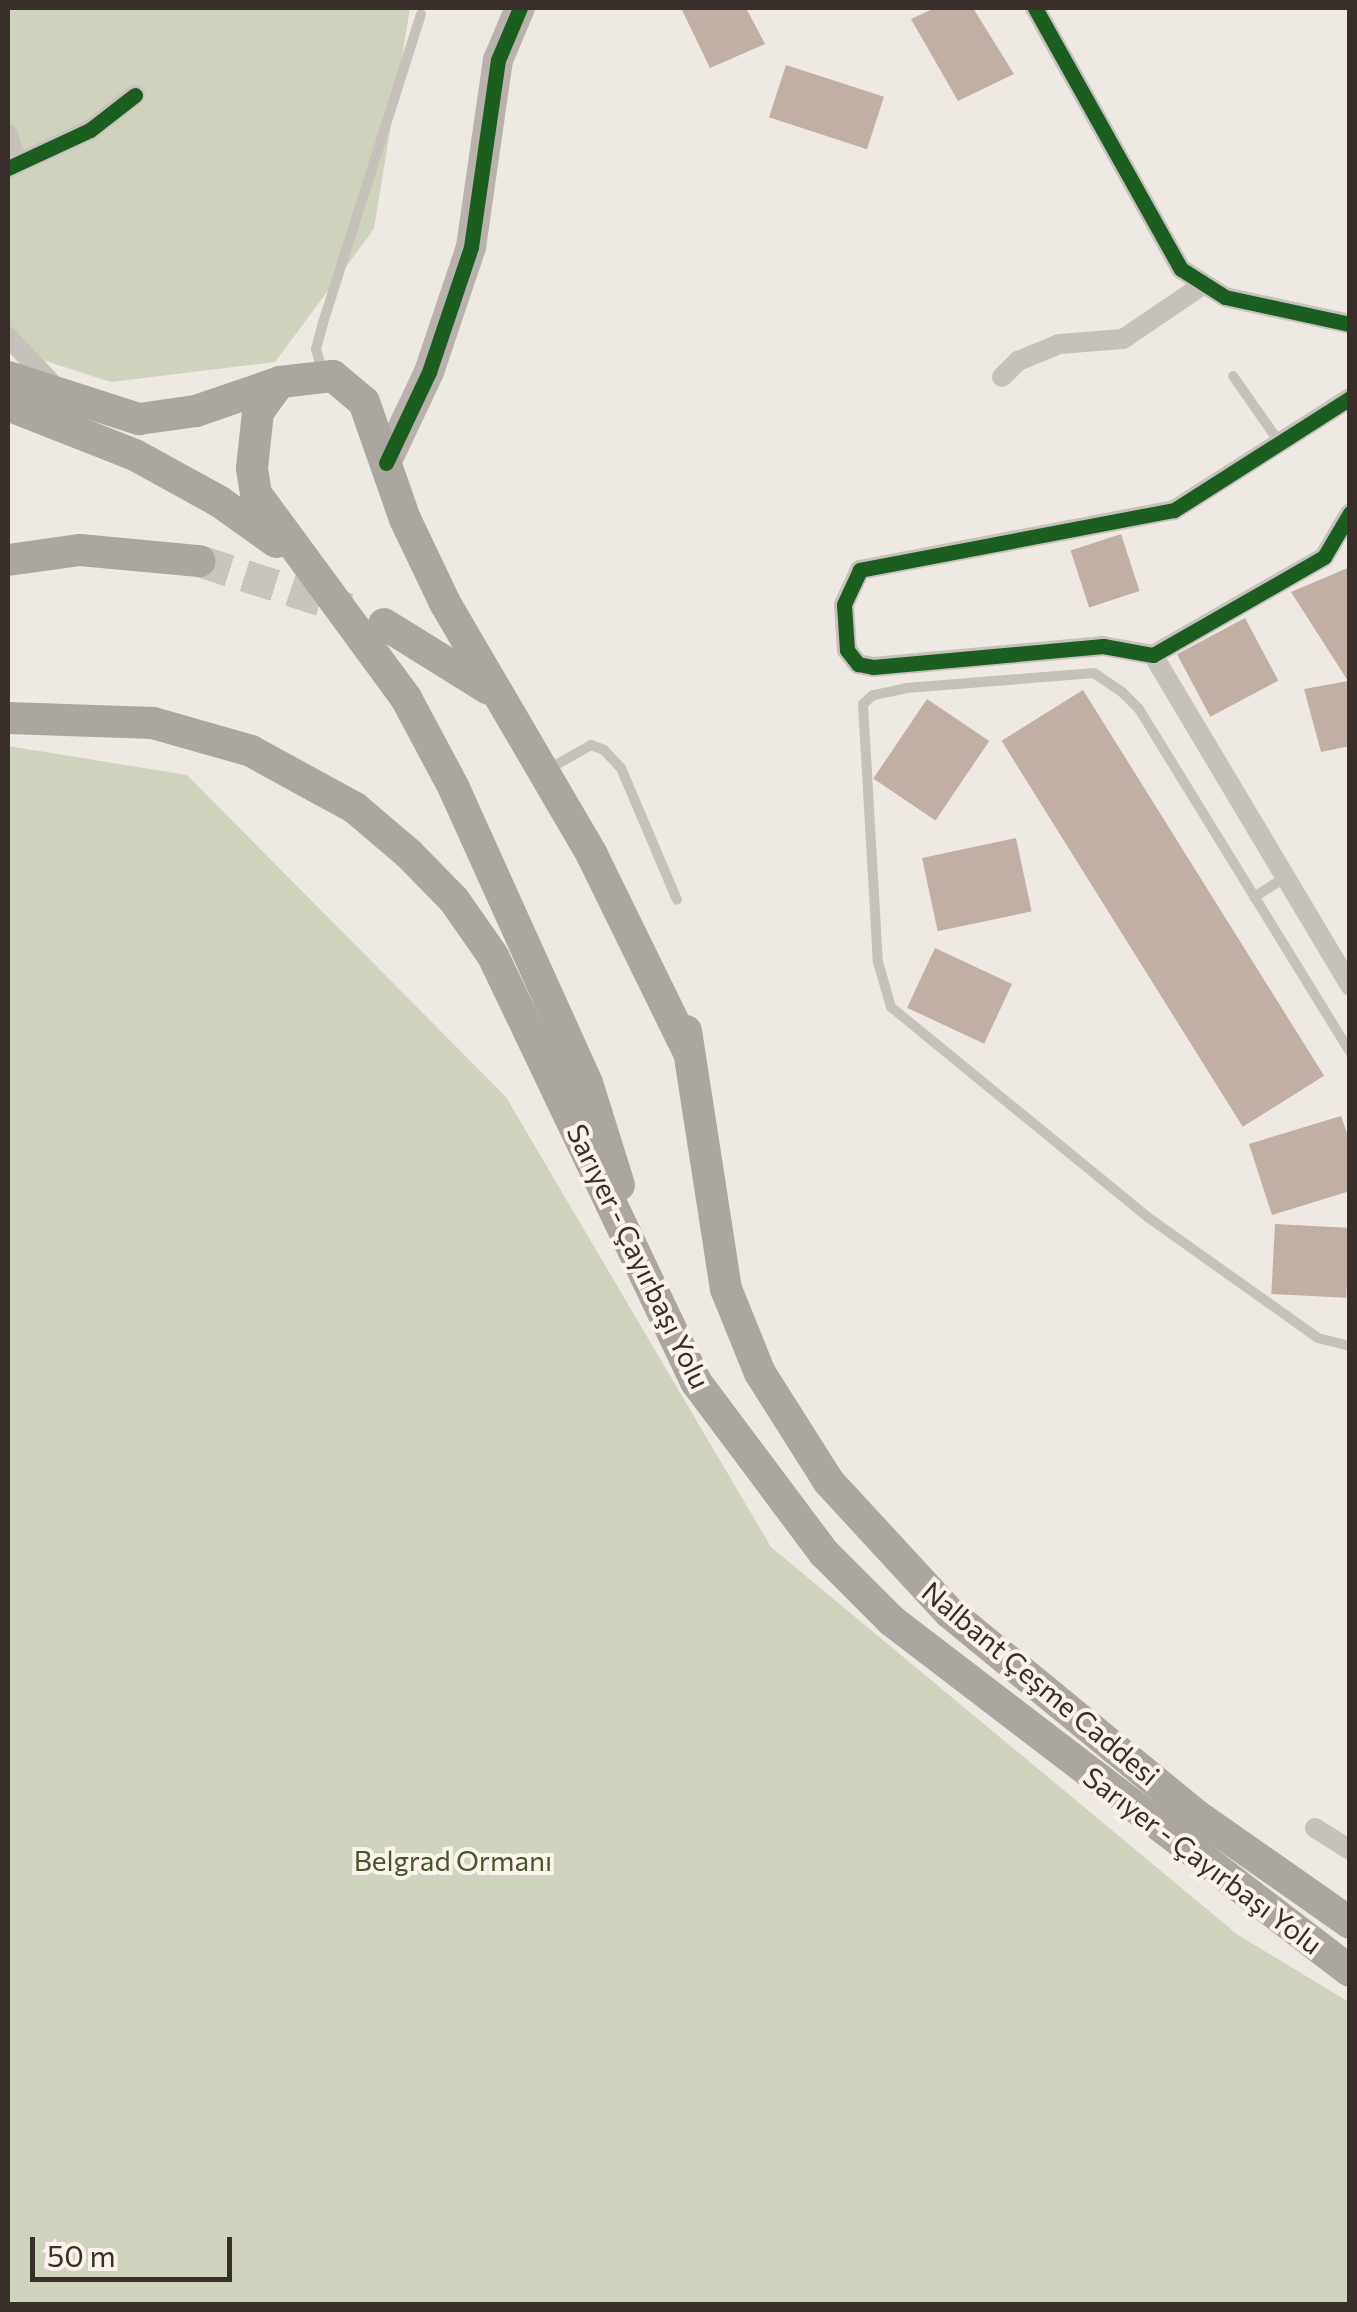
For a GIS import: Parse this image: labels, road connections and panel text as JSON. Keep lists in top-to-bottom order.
{
  "streets": {
    "main road": ["Sarıyer - Çayırbaşı Yolu", "Nalbant Çeşme Caddesi"]
  },
  "parks": ["Belgrad Ormanı"],
  "scale_bar": "50 m"
}
